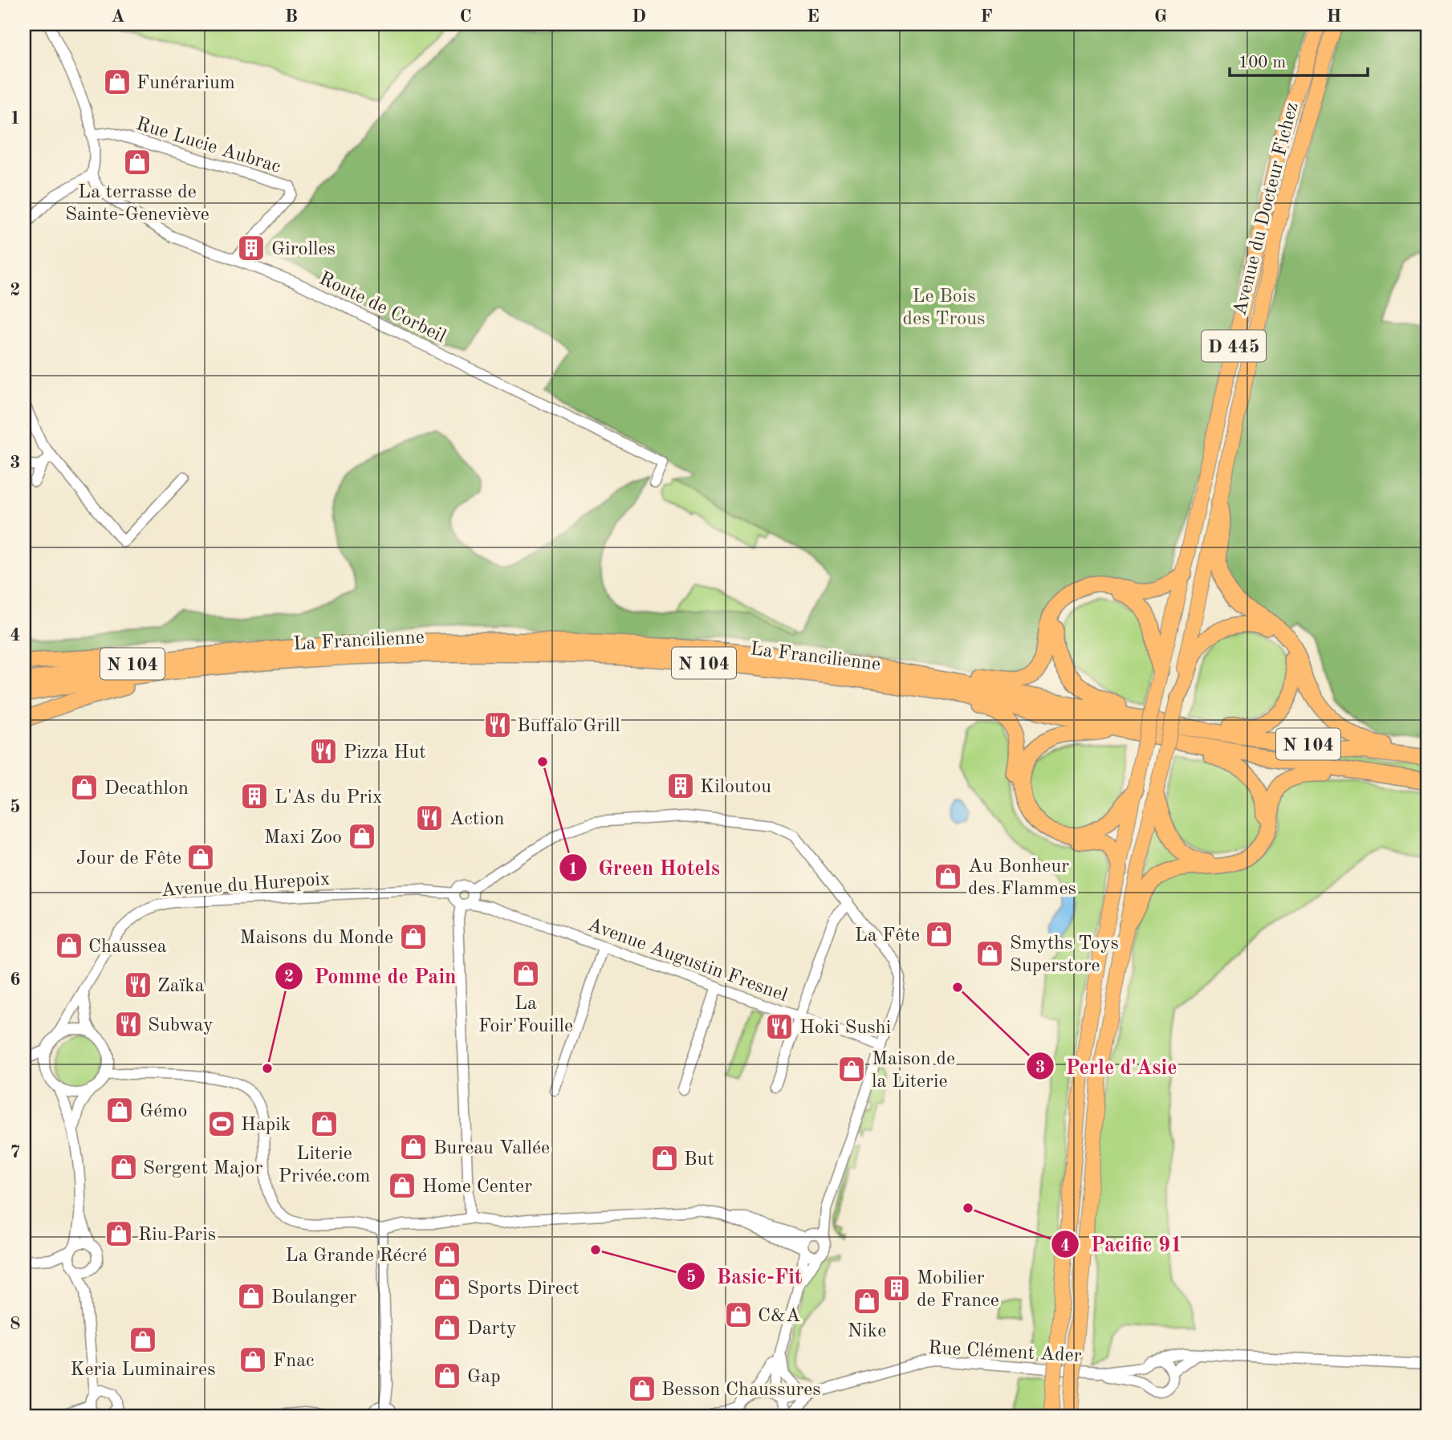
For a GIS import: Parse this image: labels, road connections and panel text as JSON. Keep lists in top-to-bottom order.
{
  "streets": {
    "highway": ["La Francilienne", "N 104"],
    "main road": ["Avenue du Docteur Fichez", "D 445"],
    "street": [
      "Rue Lucie Aubrac",
      "Route de Corbeil",
      "Avenue du Hurepoix",
      "Avenue Augustin Fresnel",
      "Rue Clément Ader"
    ]
  },
  "crossings": [
    ["Rue Lucie Aubrac", "Route de Corbeil"],
    ["Avenue du Docteur Fichez", "D 445"],
    ["Avenue du Hurepoix", "Avenue Augustin Fresnel"]
  ],
  "parks": ["Le Bois des Trous"],
  "places": {
    "shop": [
      "Funérarium",
      "La terrasse de Sainte-Geneviève",
      "Decathlon",
      "Maxi Zoo",
      "Jour de Fête",
      "Au Bonheur des Flammes",
      "La Fête",
      "Maisons du Monde",
      "Chaussea",
      "Smyths Toys Superstore",
      "La Foir'Fouille",
      "Maison de la Literie",
      "Gémo",
      "Literie Privée.com",
      "Bureau Vallée",
      "But",
      "Sergent Major",
      "Home Center",
      "Riu Paris",
      "La Grande Récré",
      "Sports Direct",
      "Boulanger",
      "Nike",
      "C&A",
      "Darty",
      "Keria Luminaires",
      "Fnac",
      "Gap",
      "Besson Chaussures"
    ],
    "building": [
      "Girolles",
      "Kiloutou",
      "L'As du Prix",
      "Mobilier de France"
    ],
    "restaurant": [
      "Buffalo Grill",
      "Pizza Hut",
      "Action",
      "Zaïka",
      "Subway",
      "Hoki Sushi"
    ],
    "other": [
      "Green Hotels",
      "Perle d'Asie",
      "Pomme de Pain",
      "Pacific 91",
      "Basic-Fit"
    ],
    "sports": ["Hapik"]
  },
  "scale_bar": "100 m",
  "grid": {
    "columns": [
      "A",
      "B",
      "C",
      "D",
      "E",
      "F",
      "G",
      "H"
    ],
    "rows": [
      "1",
      "2",
      "3",
      "4",
      "5",
      "6",
      "7",
      "8"
    ]
  }
}
